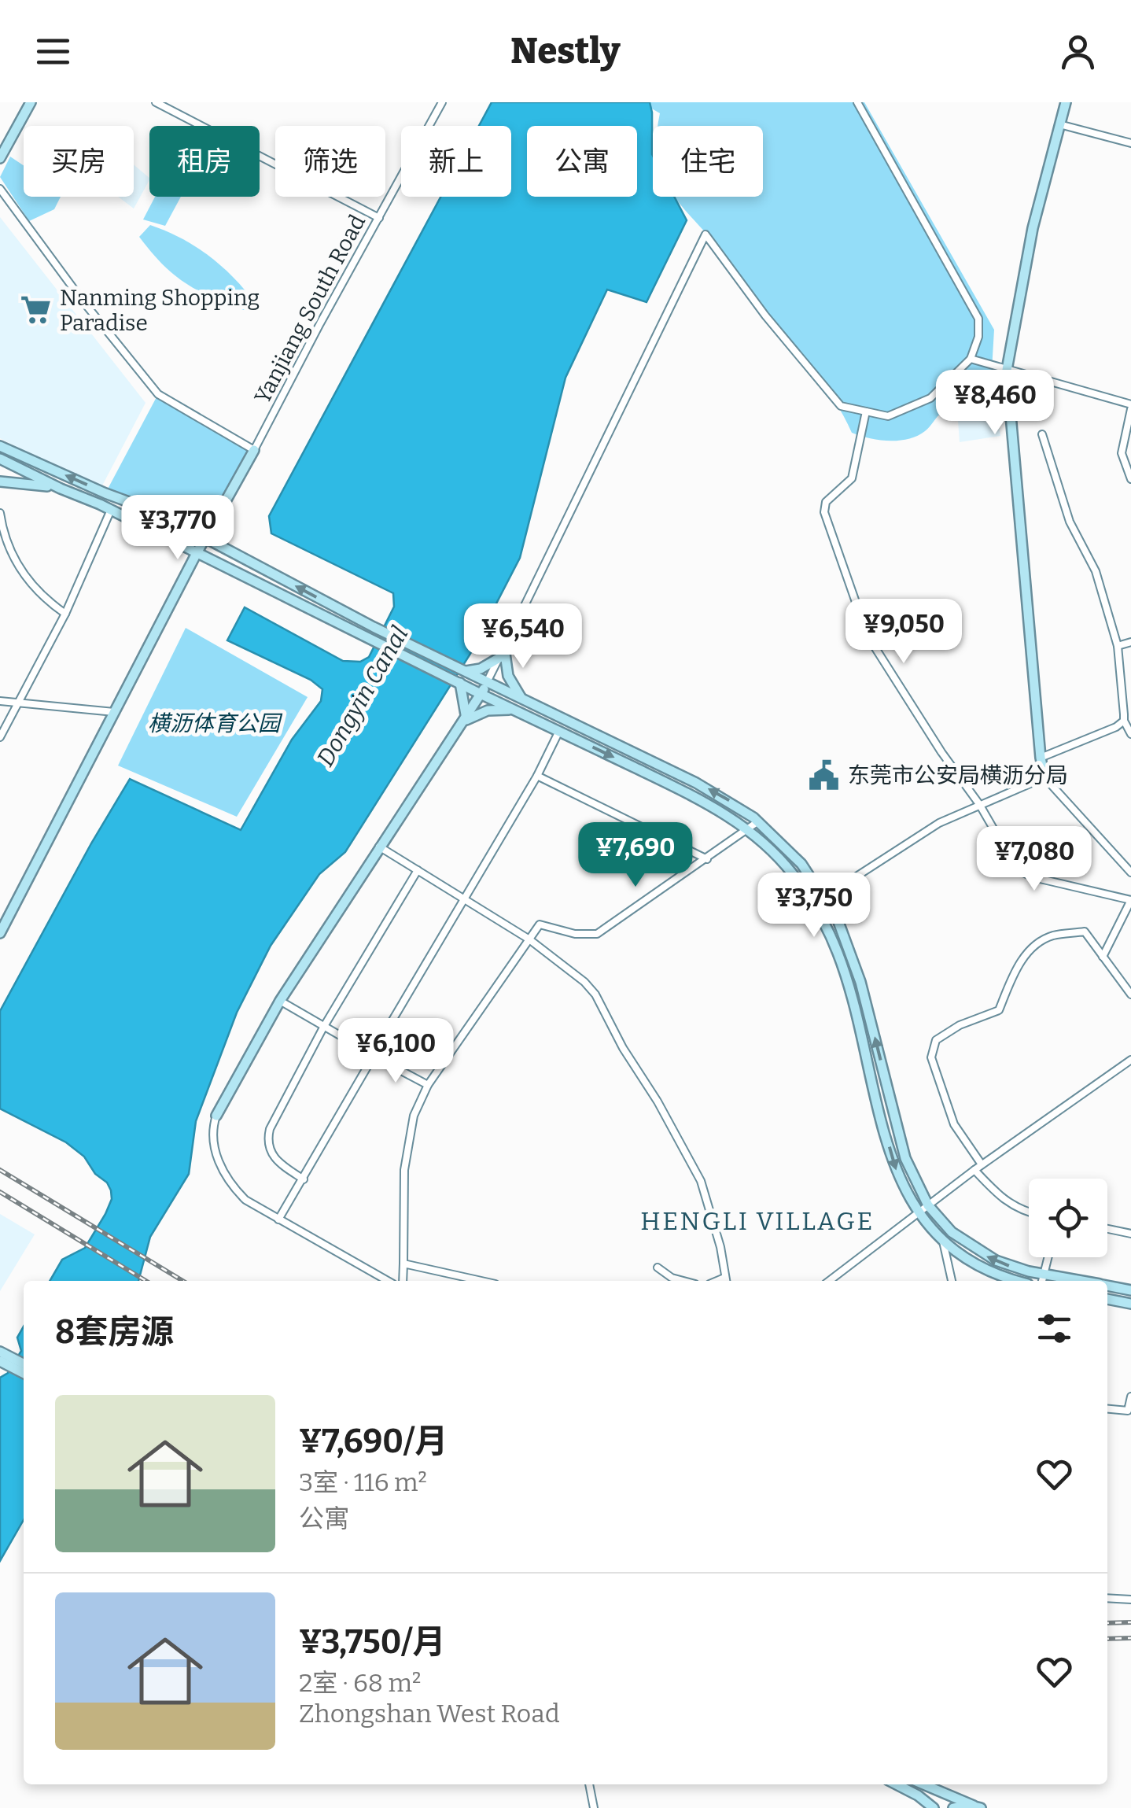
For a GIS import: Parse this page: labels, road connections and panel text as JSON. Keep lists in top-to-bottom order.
{
  "streets": {
    "street": ["Yanjiang South Road"]
  },
  "districts": ["HENGLI VILLAGE"],
  "water": ["Dongyin Canal"],
  "parks": ["横沥体育公园"],
  "places": {
    "supermarket": ["Nanming Shopping Paradise"],
    "public building": ["东莞市公安局横沥分局"]
  },
  "page": {
    "header": "Nestly",
    "chip": [
      "买房",
      "租房",
      "筛选",
      "新上",
      "公寓",
      "住宅"
    ],
    "price": [
      "¥8,460",
      "¥3,770",
      "¥9,050",
      "¥6,540",
      "¥7,690",
      "¥7,080",
      "¥3,750",
      "¥6,100"
    ],
    "heading": "8套房源",
    "list": [
      {
        "name": "¥7,690/月",
        "note": "3室 · 116 m² · 公寓"
      },
      {
        "name": "¥3,750/月",
        "note": "2室 · 68 m² · Zhongshan West Road"
      }
    ]
  }
}
